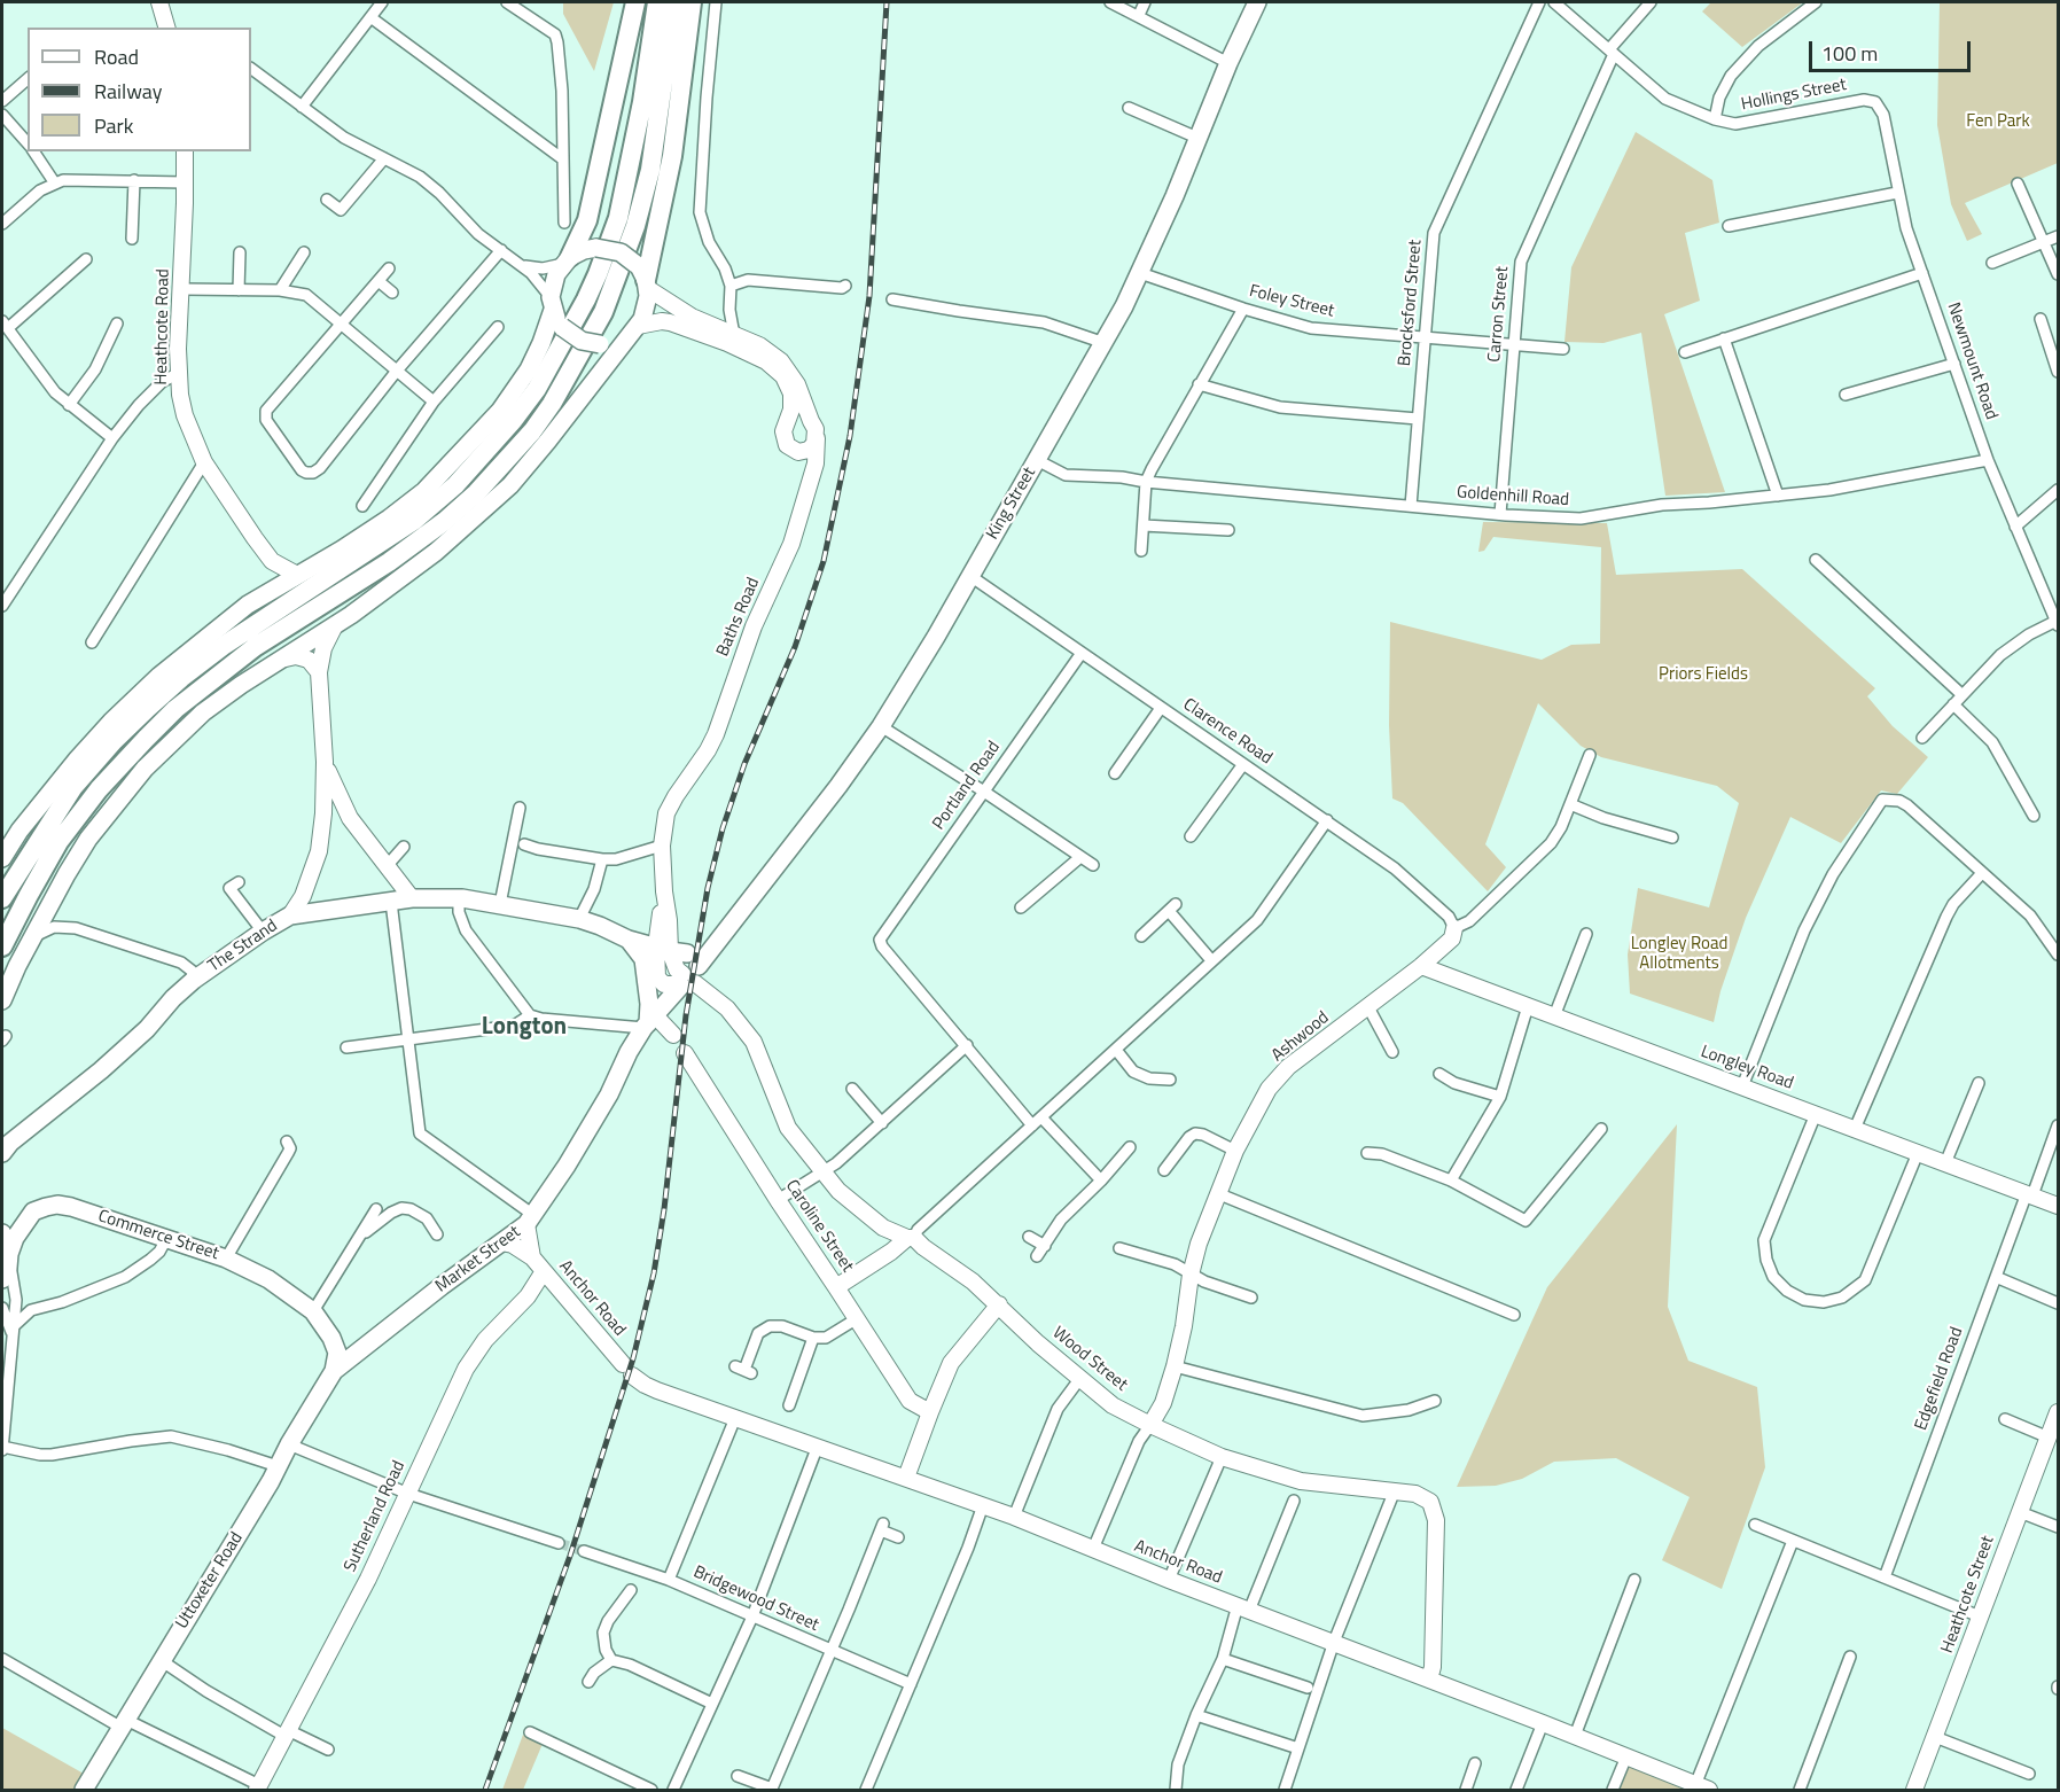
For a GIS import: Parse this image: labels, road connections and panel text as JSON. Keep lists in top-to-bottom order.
{
  "streets": {
    "main road": [
      "King Street",
      "The Strand",
      "Commerce Street",
      "Market Street",
      "Uttoxeter Road"
    ],
    "street": [
      "Hollings Street",
      "Foley Street",
      "Brocksford Street",
      "Carron Street",
      "Heathcote Road",
      "Newmount Road",
      "Goldenhill Road",
      "Baths Road",
      "Clarence Road",
      "Portland Road",
      "Ashwood",
      "Longley Road",
      "Caroline Street",
      "Anchor Road",
      "Wood Street",
      "Edgefield Road",
      "Sutherland Road",
      "Heathcote Street",
      "Bridgewood Street"
    ]
  },
  "crossings": [
    ["Hollings Street", "Carron Street"],
    ["Hollings Street", "Newmount Road"],
    ["Foley Street", "Brocksford Street"],
    ["Foley Street", "Carron Street"],
    ["Foley Street", "King Street"],
    ["Brocksford Street", "Goldenhill Road"],
    ["Carron Street", "Goldenhill Road"],
    ["Newmount Road", "Goldenhill Road"],
    ["Goldenhill Road", "King Street"],
    ["King Street", "Baths Road"],
    ["King Street", "Clarence Road"],
    ["King Street", "The Strand"],
    ["King Street", "Market Street"],
    ["King Street", "Wood Street"],
    ["Baths Road", "The Strand"],
    ["Baths Road", "Wood Street"],
    ["Clarence Road", "Portland Road"],
    ["Clarence Road", "Ashwood"],
    ["The Strand", "Wood Street"],
    ["Ashwood", "Longley Road"],
    ["Ashwood", "Wood Street"],
    ["Longley Road", "Edgefield Road"],
    ["Commerce Street", "Market Street"],
    ["Commerce Street", "Uttoxeter Road"],
    ["Market Street", "Anchor Road"],
    ["Market Street", "Uttoxeter Road"],
    ["Anchor Road", "Wood Street"],
    ["Anchor Road", "Sutherland Road"]
  ],
  "districts": ["Longton"],
  "parks": ["Fen Park", "Priors Fields", "Longley Road Allotments"],
  "legend": ["Road", "Railway", "Park"],
  "scale_bar": "100 m"
}
